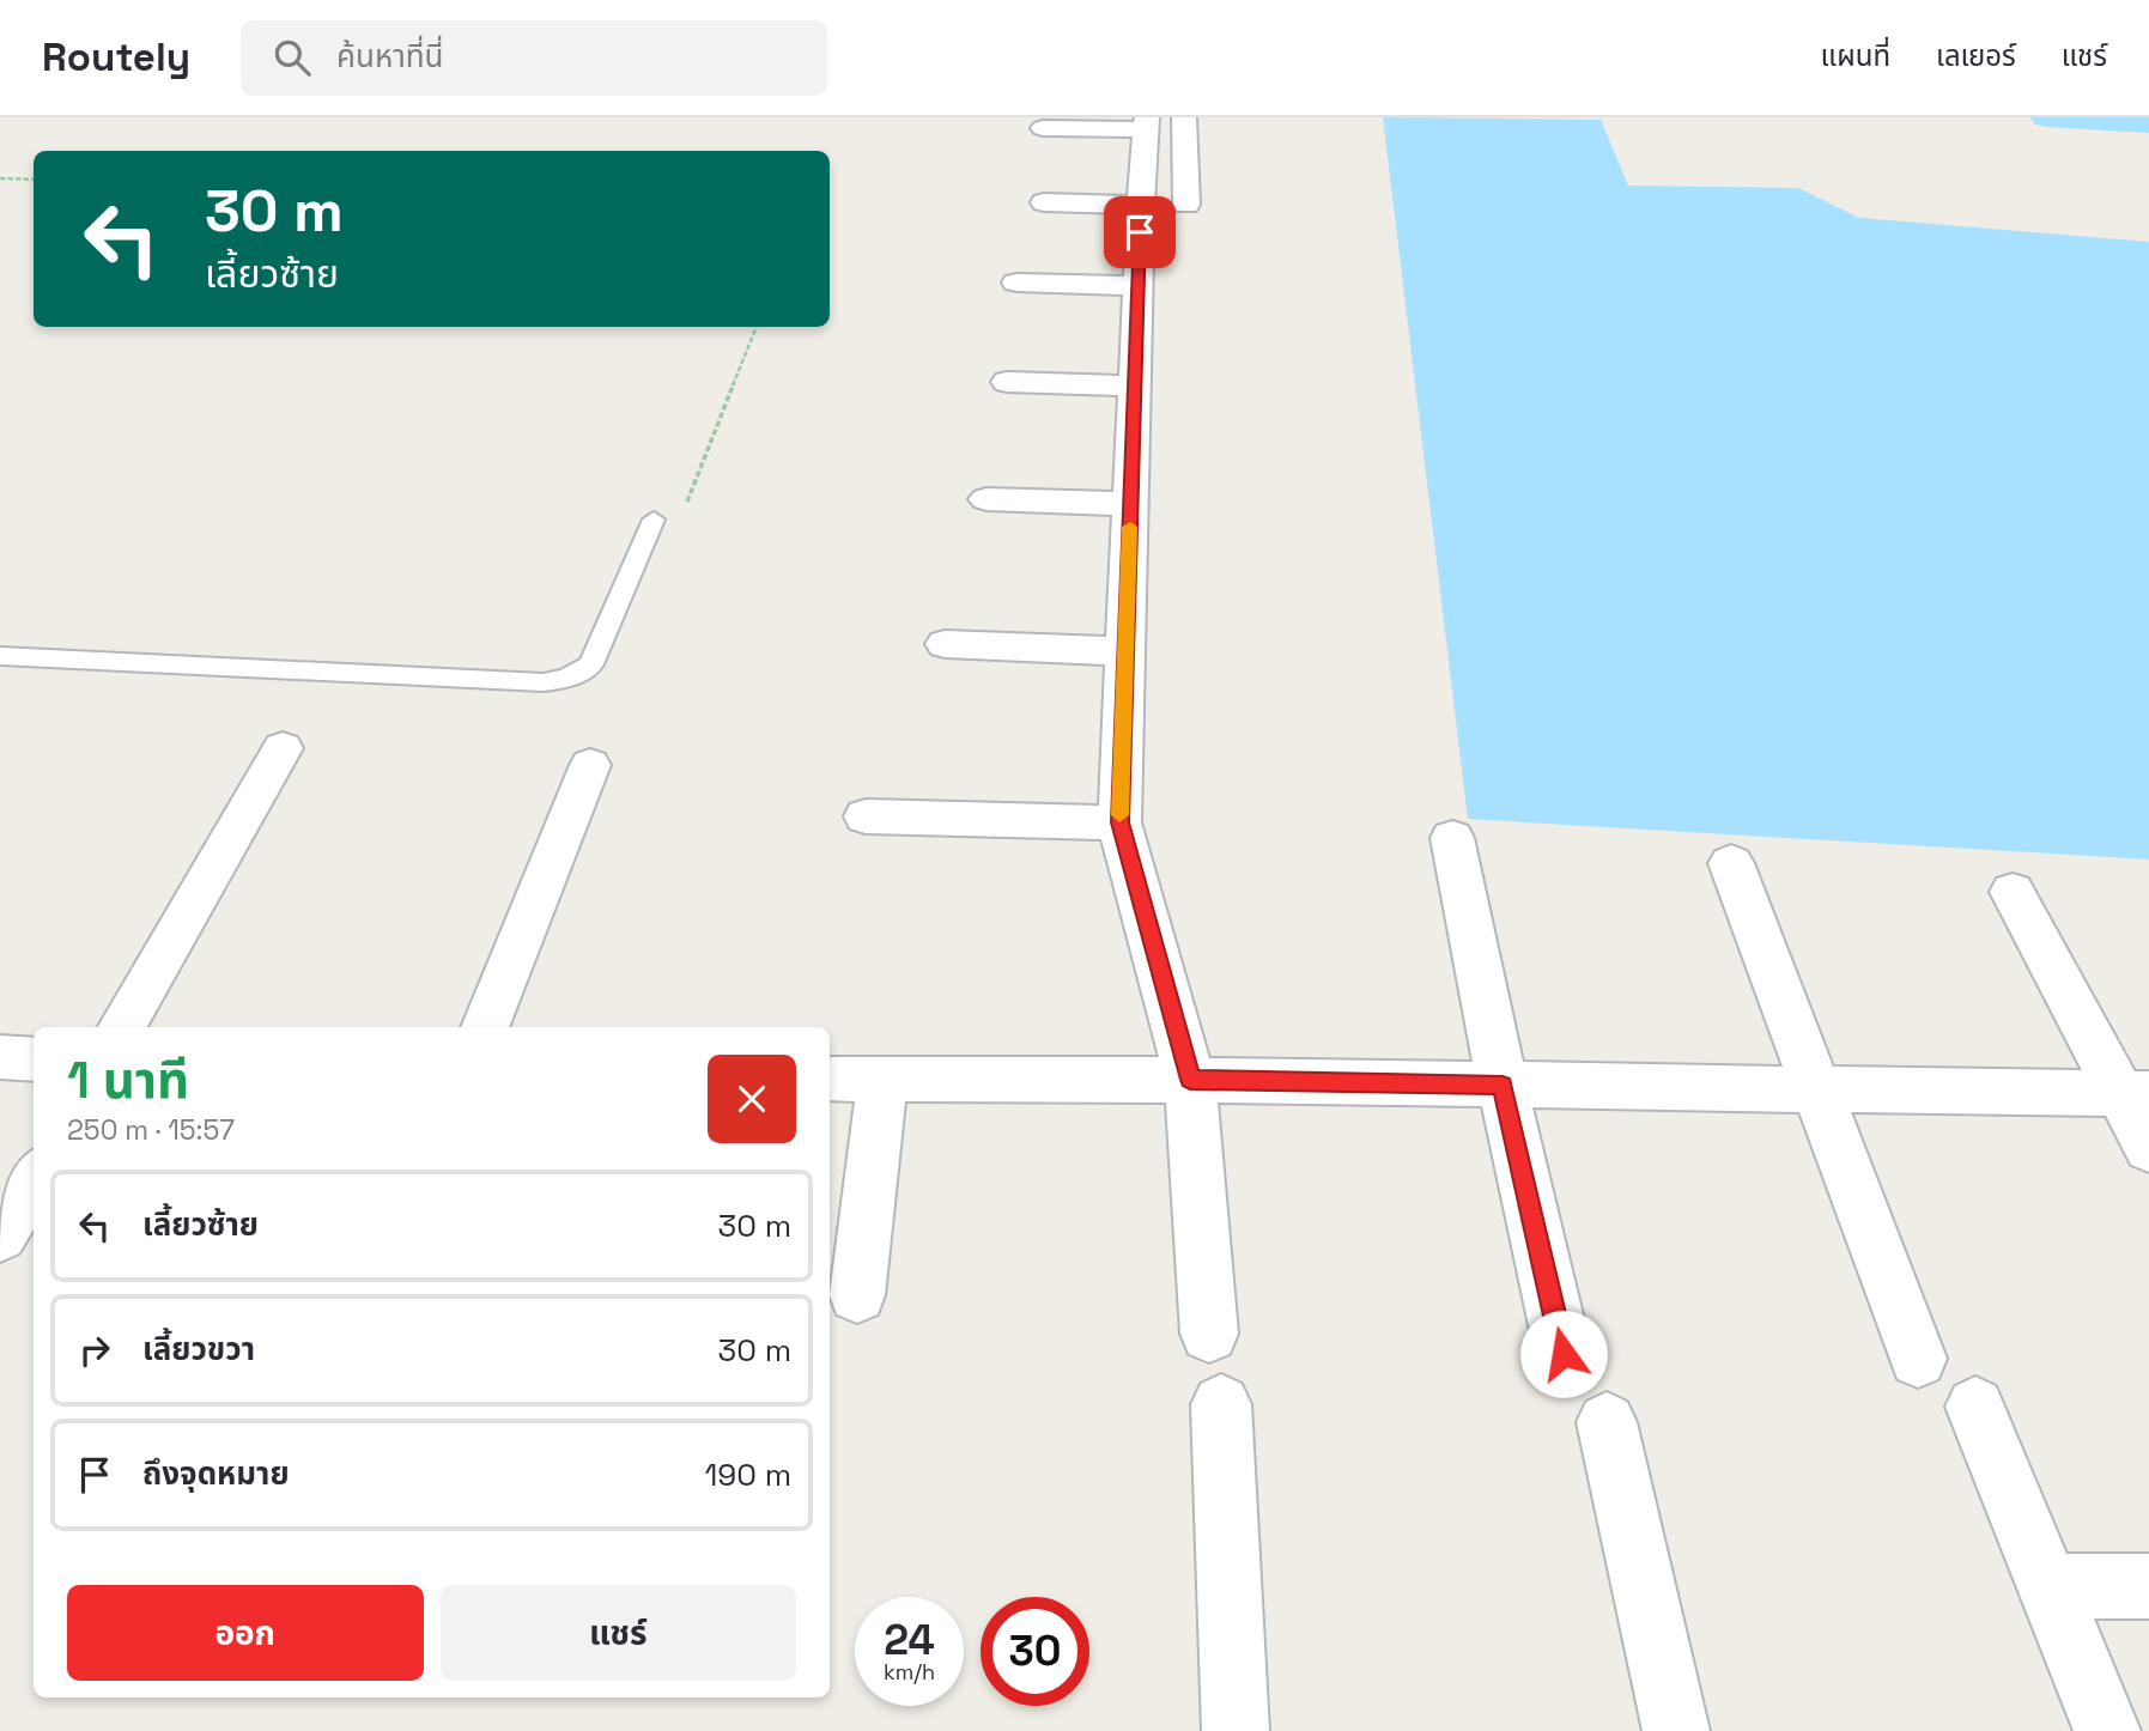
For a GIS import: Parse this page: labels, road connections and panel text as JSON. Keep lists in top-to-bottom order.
{
  "page": {
    "header": "Routely",
    "search": "ค้นหาที่นี่",
    "nav": ["แผนที่", "เลเยอร์", "แชร์"],
    "turn": ["30 m", "เลี้ยวซ้าย"],
    "heading": ["1 นาที", "250 m · 15:57"],
    "list": [
      {
        "name": "เลี้ยวซ้าย",
        "value": "30 m"
      },
      {
        "name": "เลี้ยวขวา",
        "value": "30 m"
      },
      {
        "name": "ถึงจุดหมาย",
        "value": "190 m"
      }
    ],
    "buttons": ["ออก", "แชร์"],
    "speed": "24 km/h",
    "limit": "30"
  }
}
